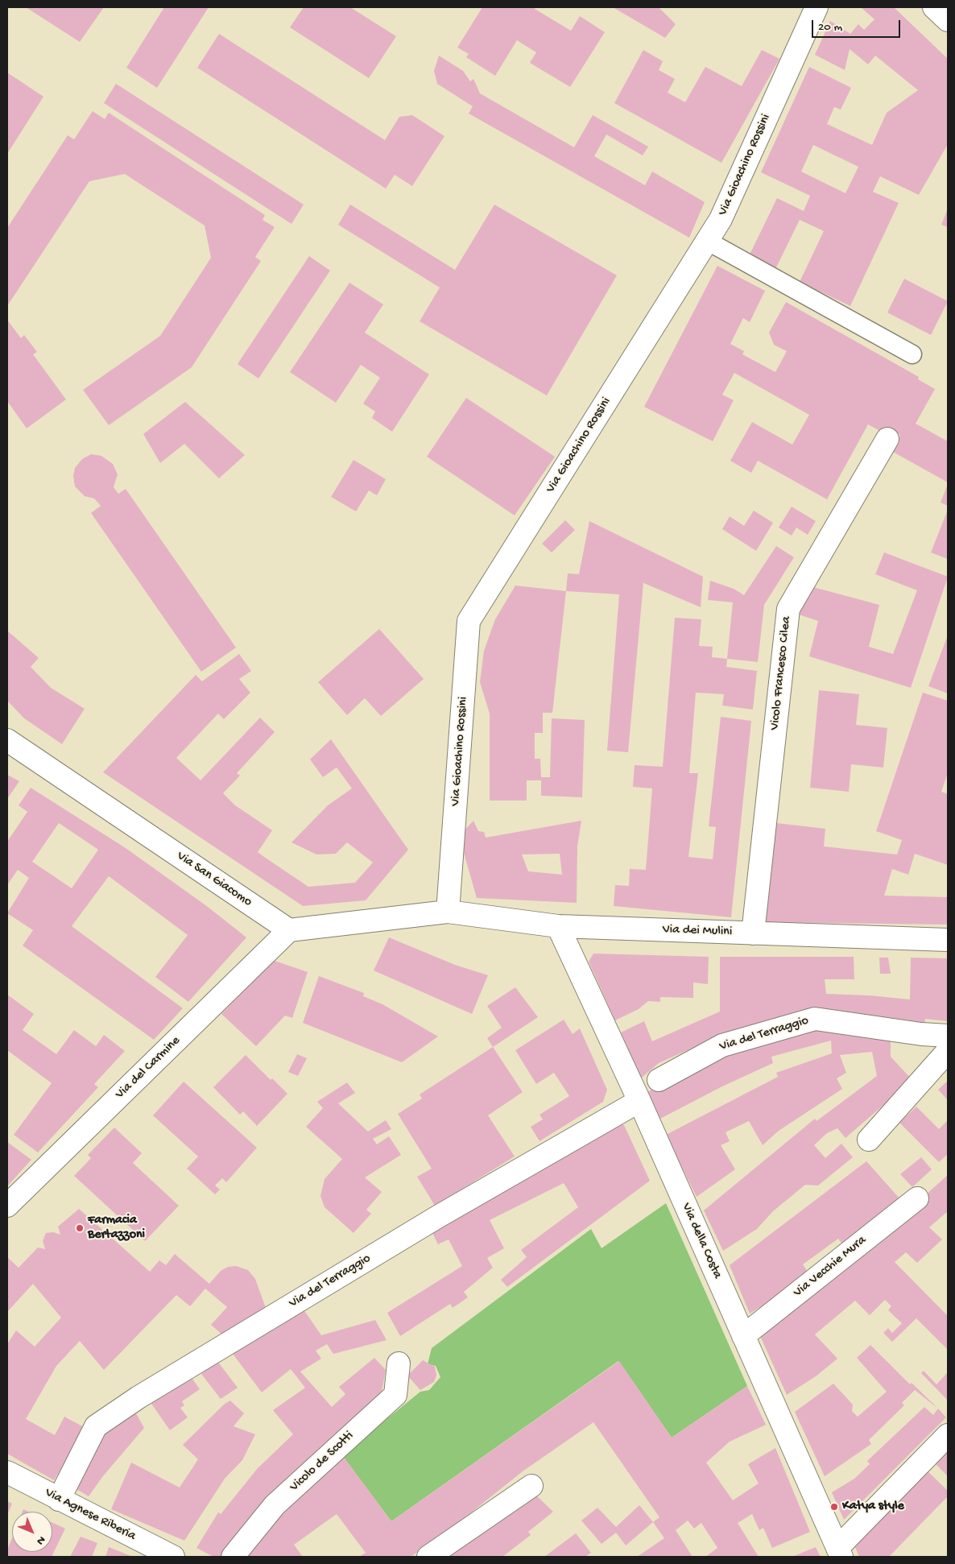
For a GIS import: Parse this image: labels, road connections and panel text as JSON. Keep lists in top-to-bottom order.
{
  "streets": {
    "street": [
      "Via Gioachino Rossini",
      "Vicolo Francesco Cilea",
      "Via San Giacomo",
      "Via dei Mulini",
      "Via del Terraggio",
      "Via del Carmine",
      "Via della Costa",
      "Via Vecchie Mura",
      "Vicolo de Scotti",
      "Via Agnese Riberia"
    ]
  },
  "crossings": [
    ["Via Gioachino Rossini", "Via dei Mulini"],
    ["Vicolo Francesco Cilea", "Via dei Mulini"],
    ["Via San Giacomo", "Via del Carmine"],
    ["Via dei Mulini", "Via della Costa"],
    ["Via del Terraggio", "Via della Costa"],
    ["Via del Terraggio", "Via Agnese Riberia"],
    ["Via della Costa", "Via Vecchie Mura"]
  ],
  "places": ["Farmacia Bertazzoni", "Katya style"],
  "scale_bar": "20 m",
  "north": "bottom right"
}
